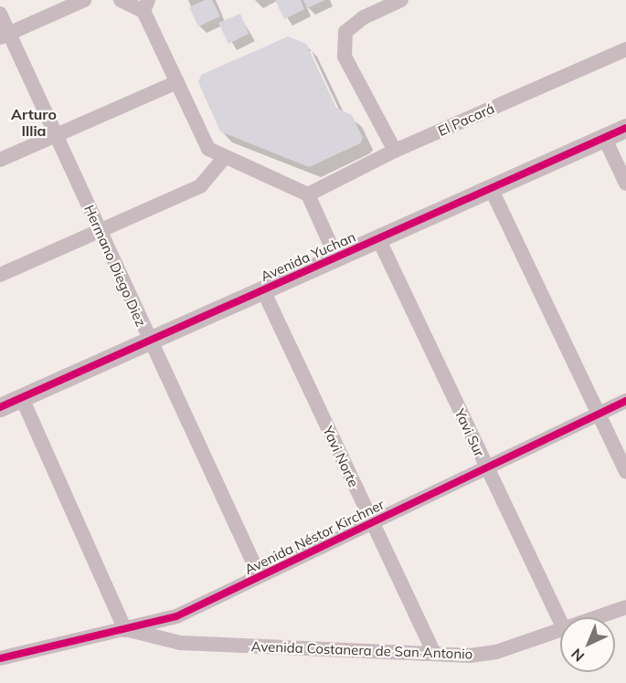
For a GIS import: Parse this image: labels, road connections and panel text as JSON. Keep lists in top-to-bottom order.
{
  "streets": {
    "street": [
      "El Pacará",
      "Avenida Yuchan",
      "Hermano Diego Diez",
      "Yavi Sur",
      "Yavi Norte",
      "Avenida Néstor Kirchner",
      "Avenida Costanera de San Antonio"
    ]
  },
  "crossings": [
    ["Avenida Yuchan", "Hermano Diego Diez"],
    ["Avenida Yuchan", "Yavi Sur"],
    ["Avenida Yuchan", "Yavi Norte"],
    ["Hermano Diego Diez", "Avenida Néstor Kirchner"],
    ["Yavi Sur", "Avenida Néstor Kirchner"],
    ["Yavi Norte", "Avenida Néstor Kirchner"],
    ["Yavi Norte", "Avenida Costanera de San Antonio"],
    ["Avenida Néstor Kirchner", "Avenida Costanera de San Antonio"]
  ],
  "districts": ["Arturo Illia"],
  "north": "bottom left"
}
